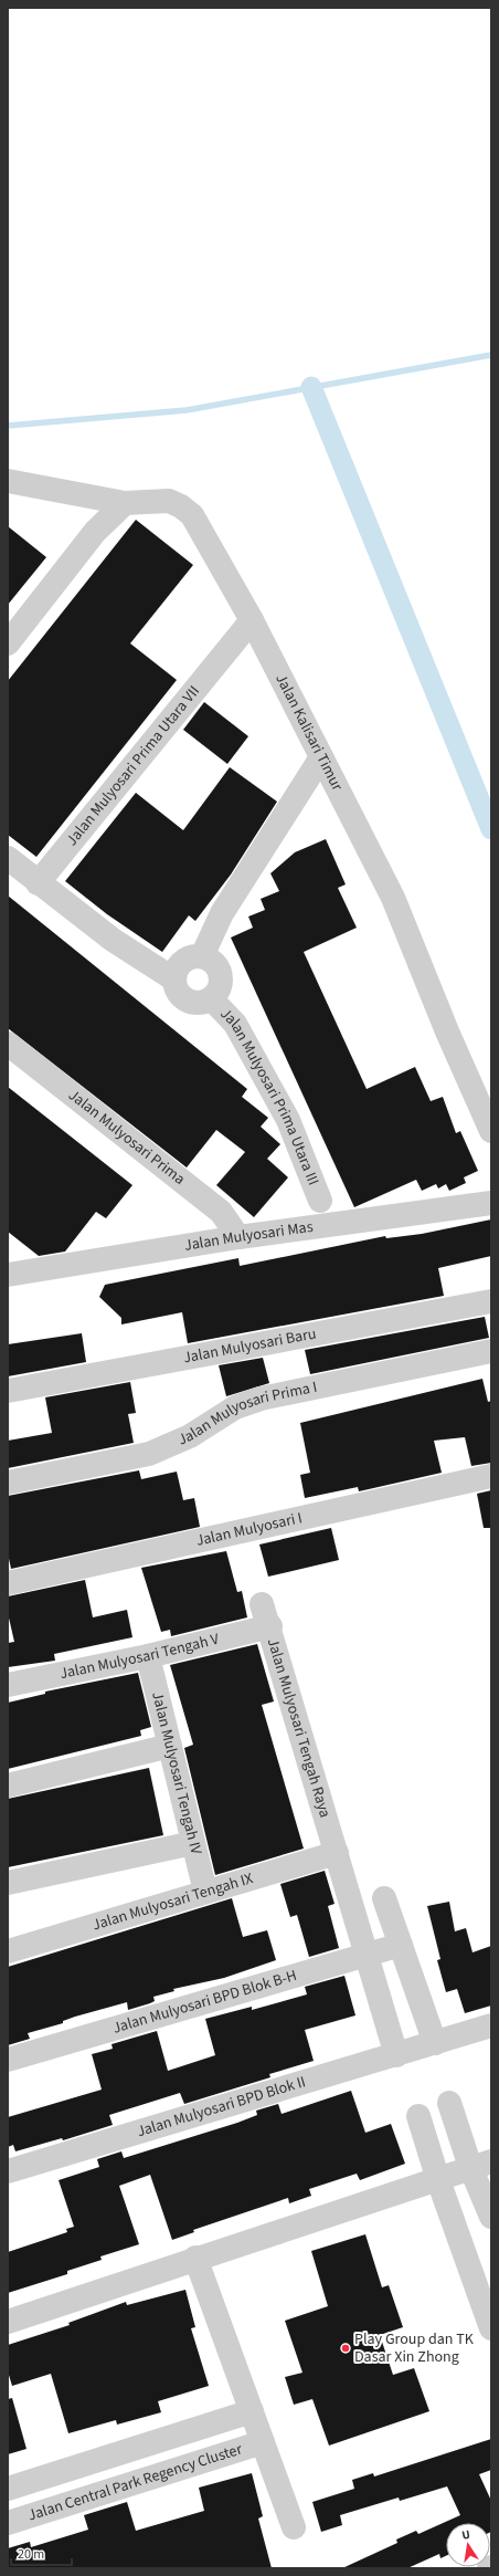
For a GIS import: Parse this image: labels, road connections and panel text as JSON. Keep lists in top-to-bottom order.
{
  "streets": {
    "street": [
      "Jalan Kalisari Timur",
      "Jalan Mulyosari Prima Utara VII",
      "Jalan Mulyosari Prima Utara III",
      "Jalan Mulyosari Prima",
      "Jalan Mulyosari Mas",
      "Jalan Mulyosari Baru",
      "Jalan Mulyosari Prima I",
      "Jalan Mulyosari I",
      "Jalan Mulyosari Tengah V",
      "Jalan Mulyosari Tengah Raya",
      "Jalan Mulyosari Tengah IV",
      "Jalan Mulyosari Tengah IX",
      "Jalan Mulyosari BPD Blok B-H",
      "Jalan Mulyosari BPD Blok II",
      "Jalan Central Park Regency Cluster"
    ]
  },
  "crossings": [
    ["Jalan Kalisari Timur", "Jalan Mulyosari Prima Utara VII"],
    ["Jalan Mulyosari Prima", "Jalan Mulyosari Mas"],
    ["Jalan Mulyosari Tengah V", "Jalan Mulyosari Tengah Raya"],
    ["Jalan Mulyosari Tengah V", "Jalan Mulyosari Tengah IV"],
    ["Jalan Mulyosari Tengah Raya", "Jalan Mulyosari Tengah IX"],
    ["Jalan Mulyosari Tengah Raya", "Jalan Mulyosari BPD Blok B-H"],
    ["Jalan Mulyosari Tengah Raya", "Jalan Mulyosari BPD Blok II"],
    ["Jalan Mulyosari Tengah IV", "Jalan Mulyosari Tengah IX"]
  ],
  "places": ["Play Group dan TK Dasar Xin Zhong"],
  "scale_bar": "20 m",
  "north": "top"
}
